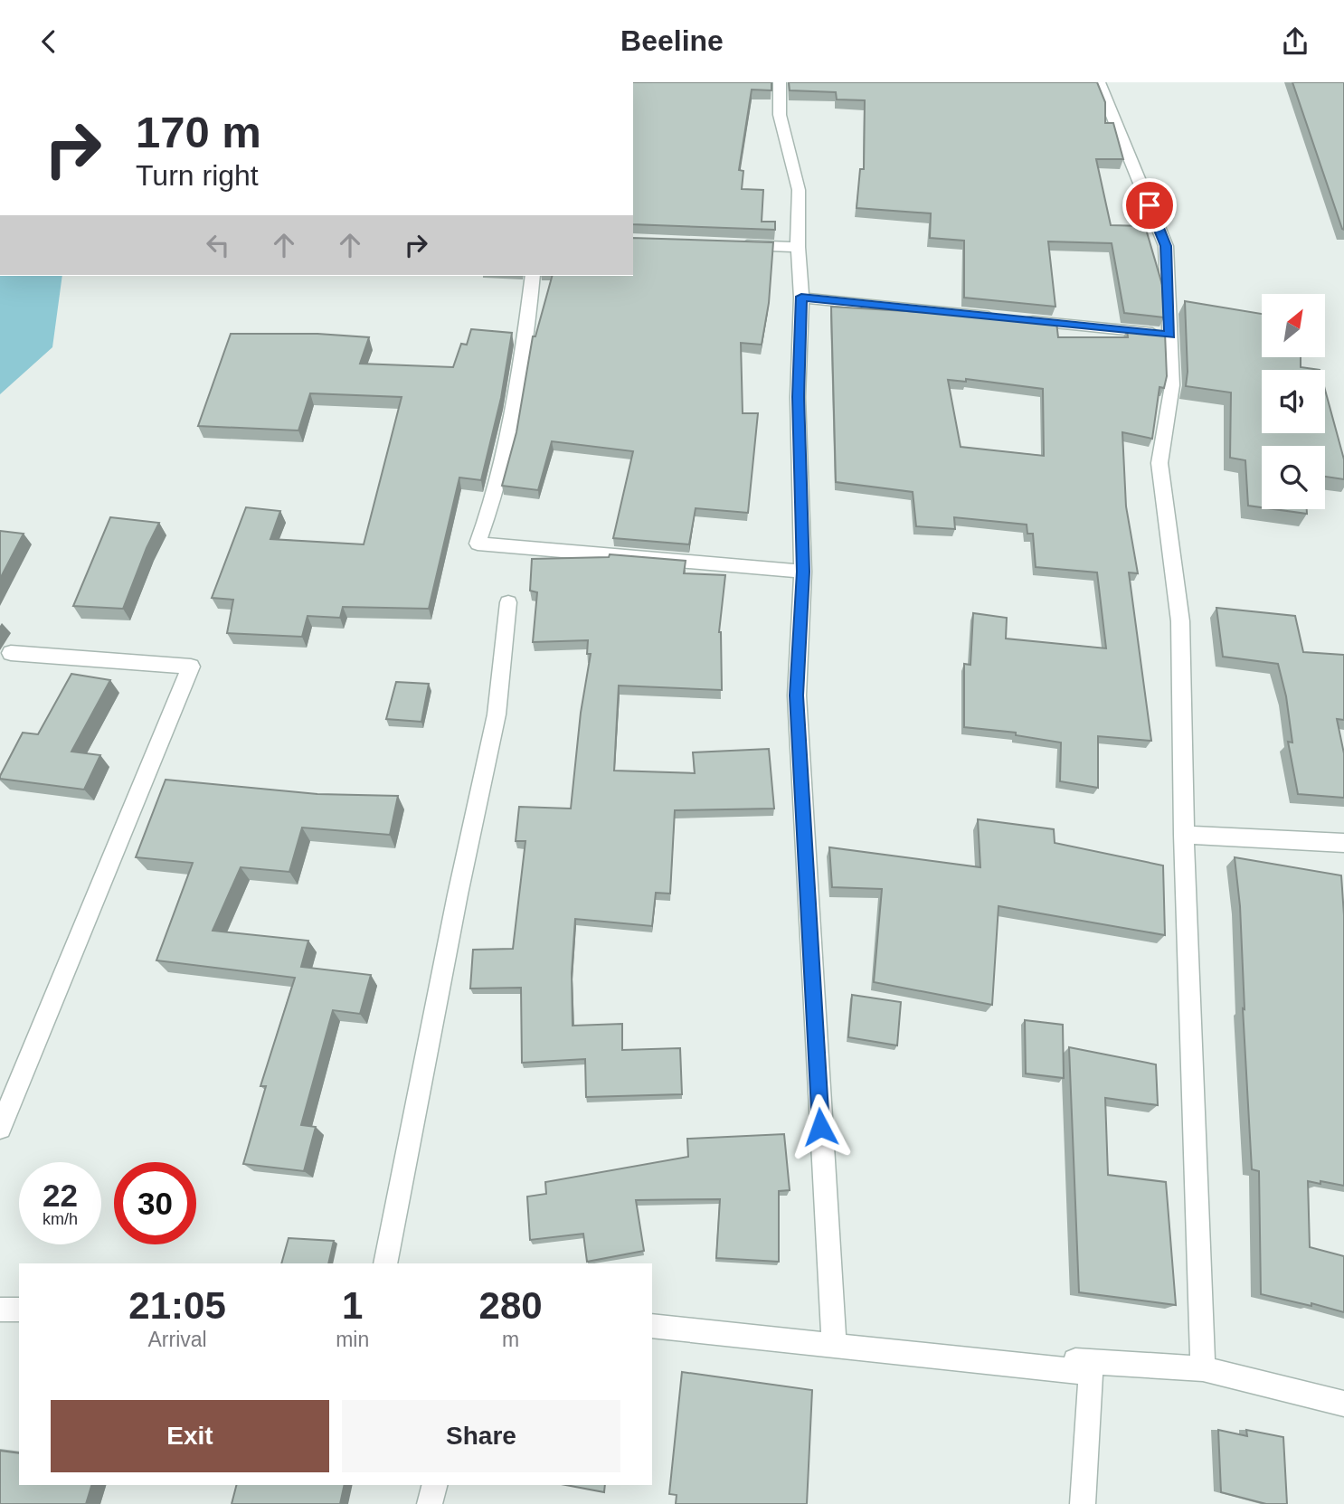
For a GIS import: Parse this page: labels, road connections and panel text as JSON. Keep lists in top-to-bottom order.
{
  "north": "top right",
  "page": {
    "header": "Beeline",
    "turn": ["170 m", "Turn right"],
    "speed": "22 km/h",
    "limit": "30",
    "eta": [
      "21:05",
      "Arrival",
      "1",
      "min",
      "280",
      "m"
    ],
    "buttons": ["Exit", "Share"]
  }
}
